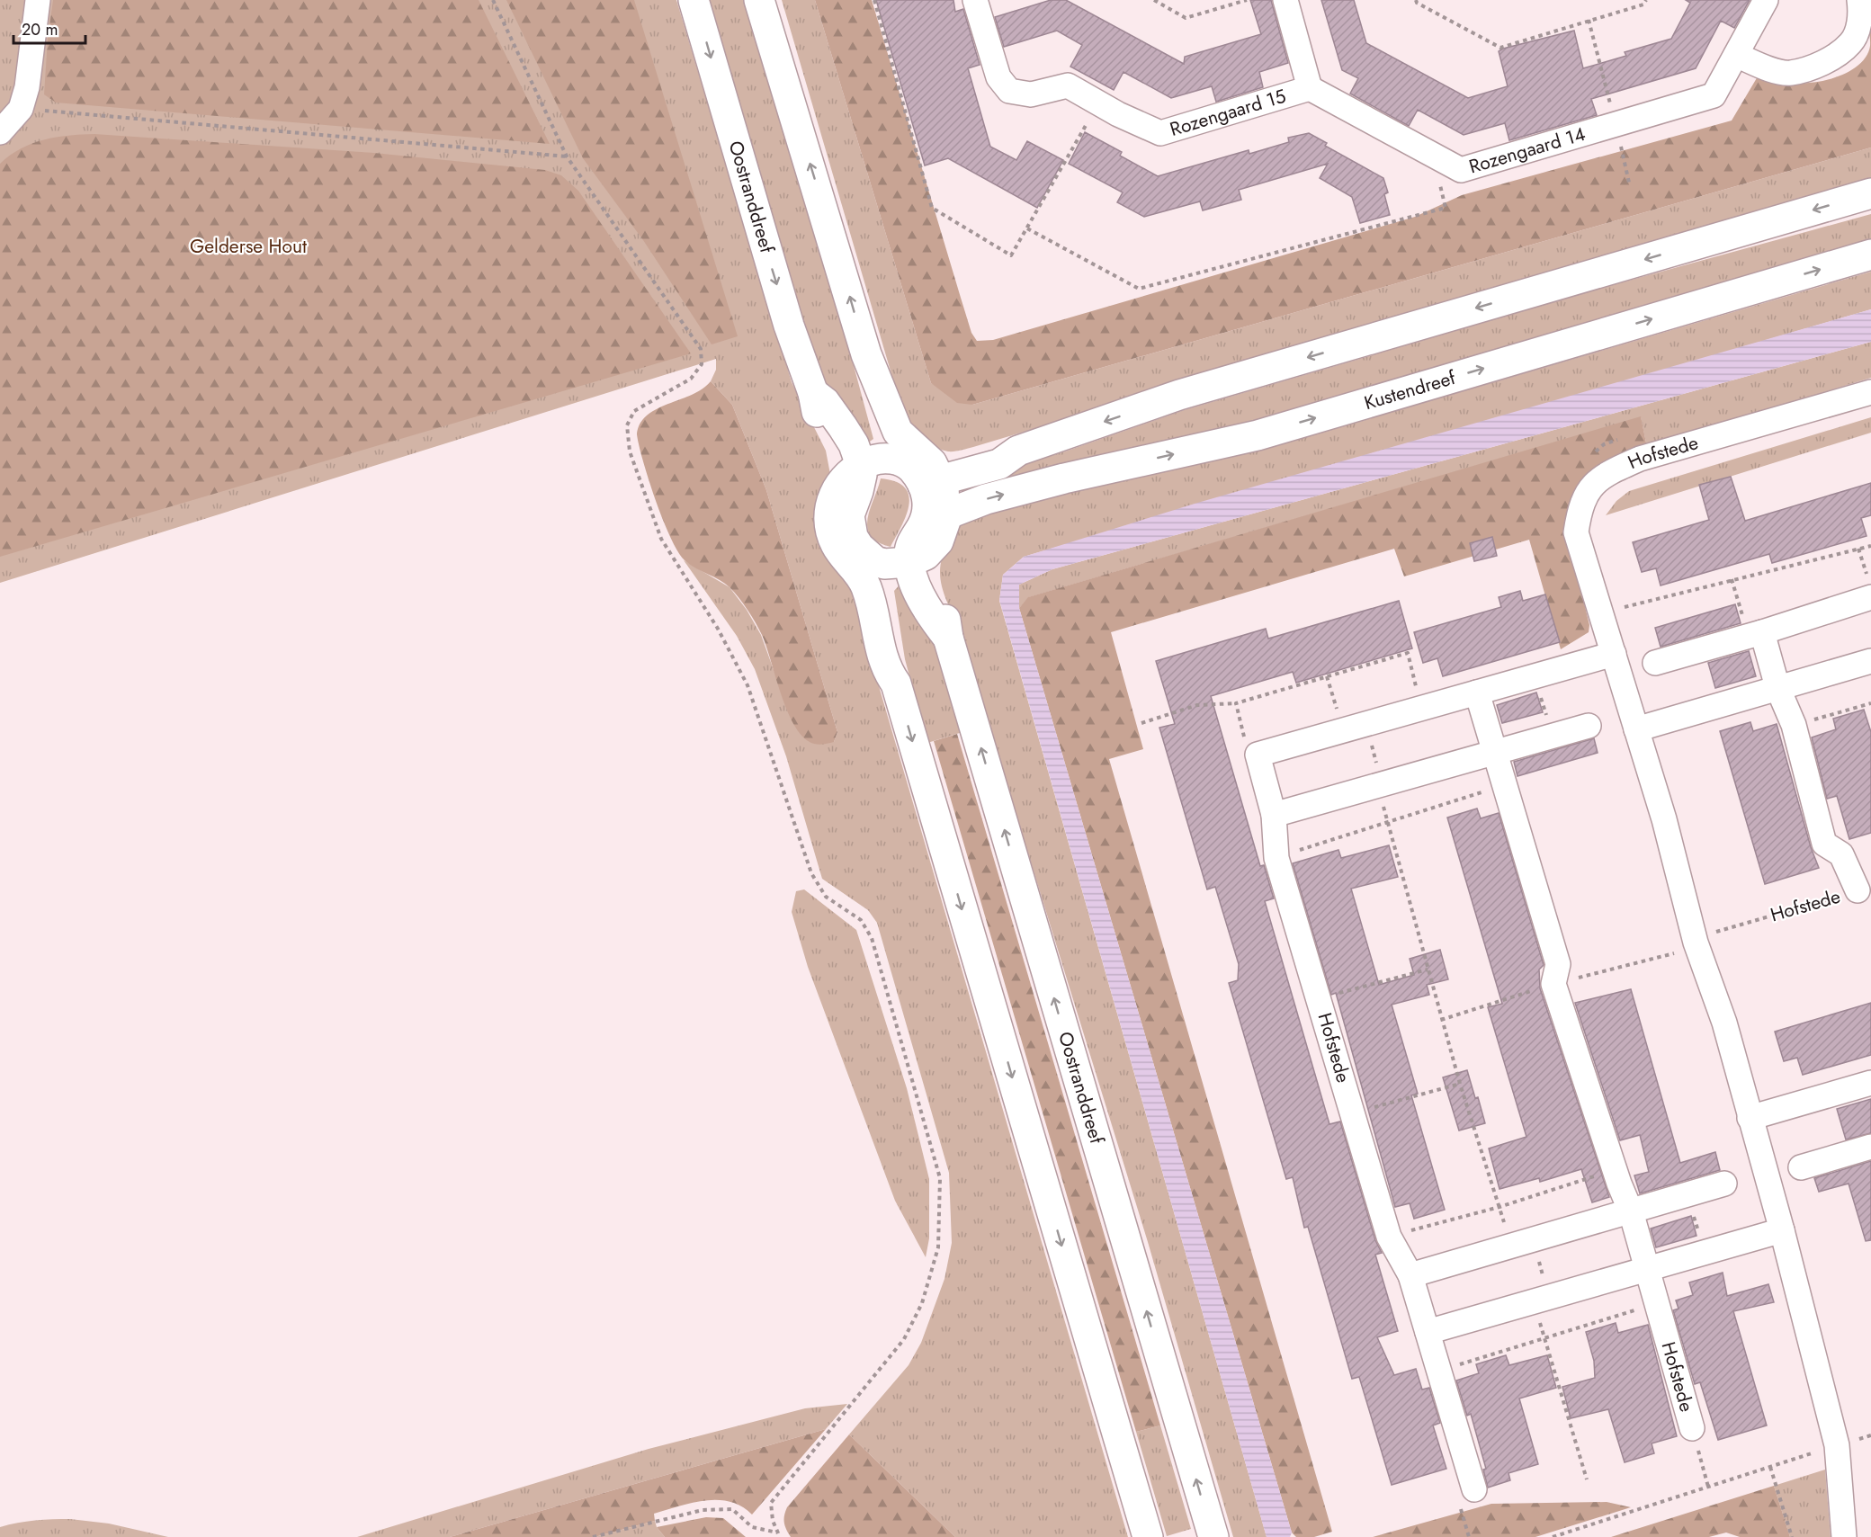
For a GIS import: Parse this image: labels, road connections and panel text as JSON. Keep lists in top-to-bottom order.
{
  "streets": {
    "main road": ["Oostranddreef", "Kustendreef"],
    "street": ["Rozengaard 15", "Rozengaard 14", "Hofstede"]
  },
  "crossings": [
    ["Rozengaard 15", "Rozengaard 14"]
  ],
  "parks": ["Gelderse Hout"],
  "scale_bar": "20 m"
}
